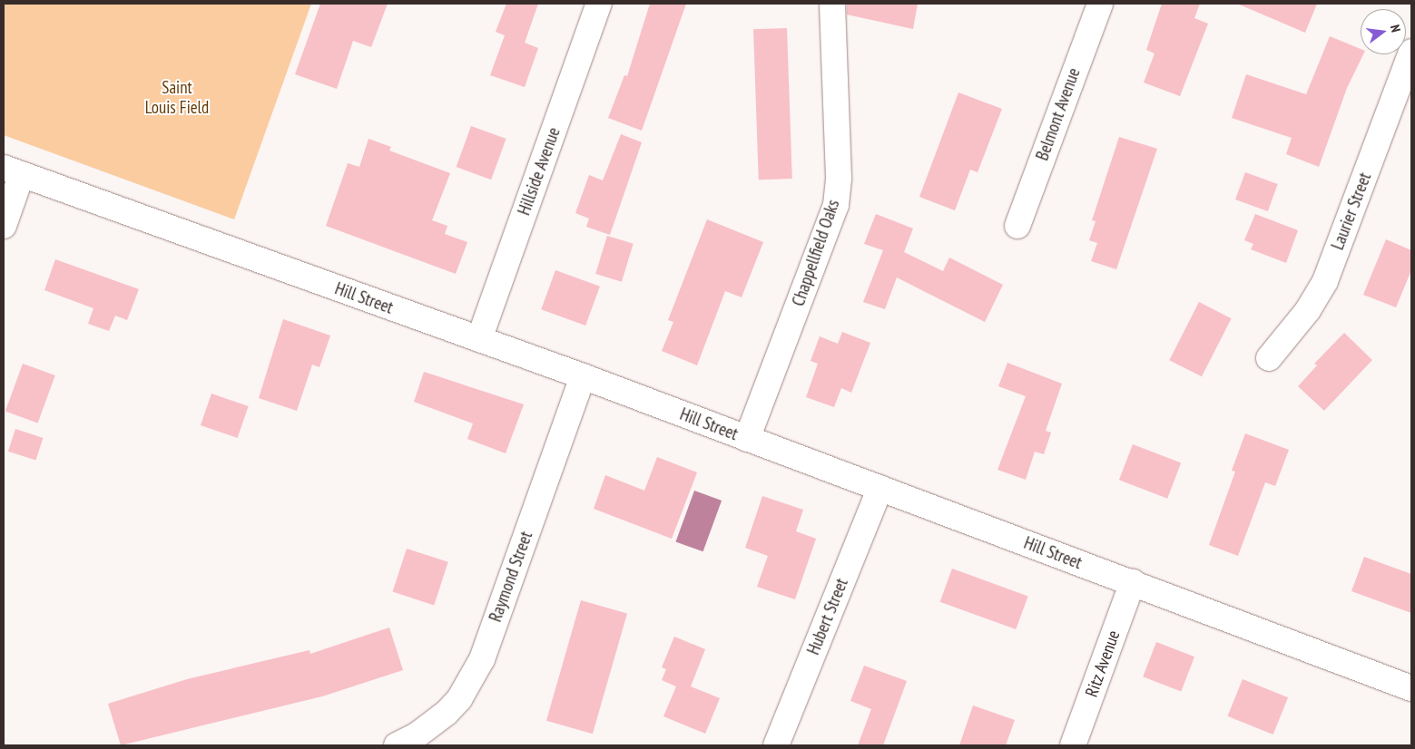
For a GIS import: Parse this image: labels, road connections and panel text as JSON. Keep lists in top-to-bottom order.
{
  "streets": {
    "street": [
      "Belmont Avenue",
      "Hillside Avenue",
      "Laurier Street",
      "Chappellfield Oaks",
      "Hill Street",
      "Raymond Street",
      "Hubert Street",
      "Ritz Avenue"
    ]
  },
  "crossings": [
    ["Hillside Avenue", "Hill Street"],
    ["Chappellfield Oaks", "Hill Street"],
    ["Hill Street", "Raymond Street"],
    ["Hill Street", "Hubert Street"],
    ["Hill Street", "Ritz Avenue"]
  ],
  "parks": ["Saint Louis Field"],
  "north": "right"
}
